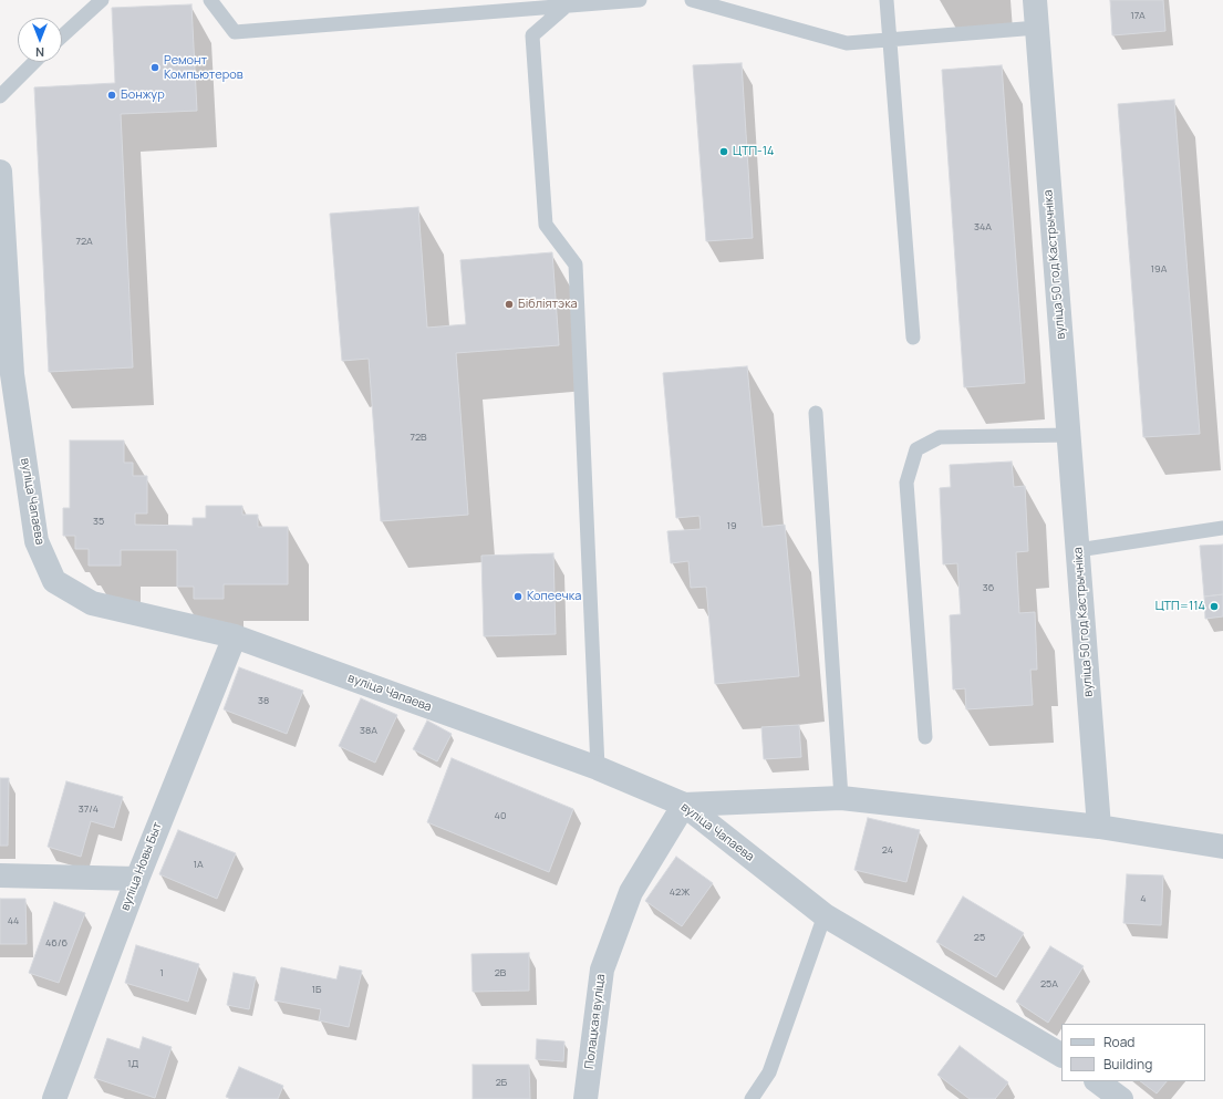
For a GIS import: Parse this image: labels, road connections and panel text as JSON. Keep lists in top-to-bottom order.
{
  "streets": {
    "street": [
      "вуліца 50 год Кастрычніка",
      "вуліца Чапаева",
      "вуліца Новы Быт",
      "Полацкая вуліца"
    ]
  },
  "crossings": [
    ["вуліца Чапаева", "вуліца Новы Быт"],
    ["вуліца Чапаева", "Полацкая вуліца"]
  ],
  "places": [
    "Ремонт Компьютеров",
    "Бонжур",
    "ЦТП-14",
    "Бібліятэка",
    "Копеечка",
    "ЦТП=114"
  ],
  "house_numbers": [
    "17А",
    "34А",
    "72А",
    "19А",
    "72В",
    "35",
    "19",
    "36",
    "38",
    "38А",
    "37/4",
    "40",
    "24",
    "1А",
    "42Ж",
    "4",
    "44",
    "25",
    "46/6",
    "1",
    "2В",
    "25А",
    "1Б",
    "1Д",
    "2Б"
  ],
  "legend": ["Road", "Building"],
  "north": "bottom"
}
